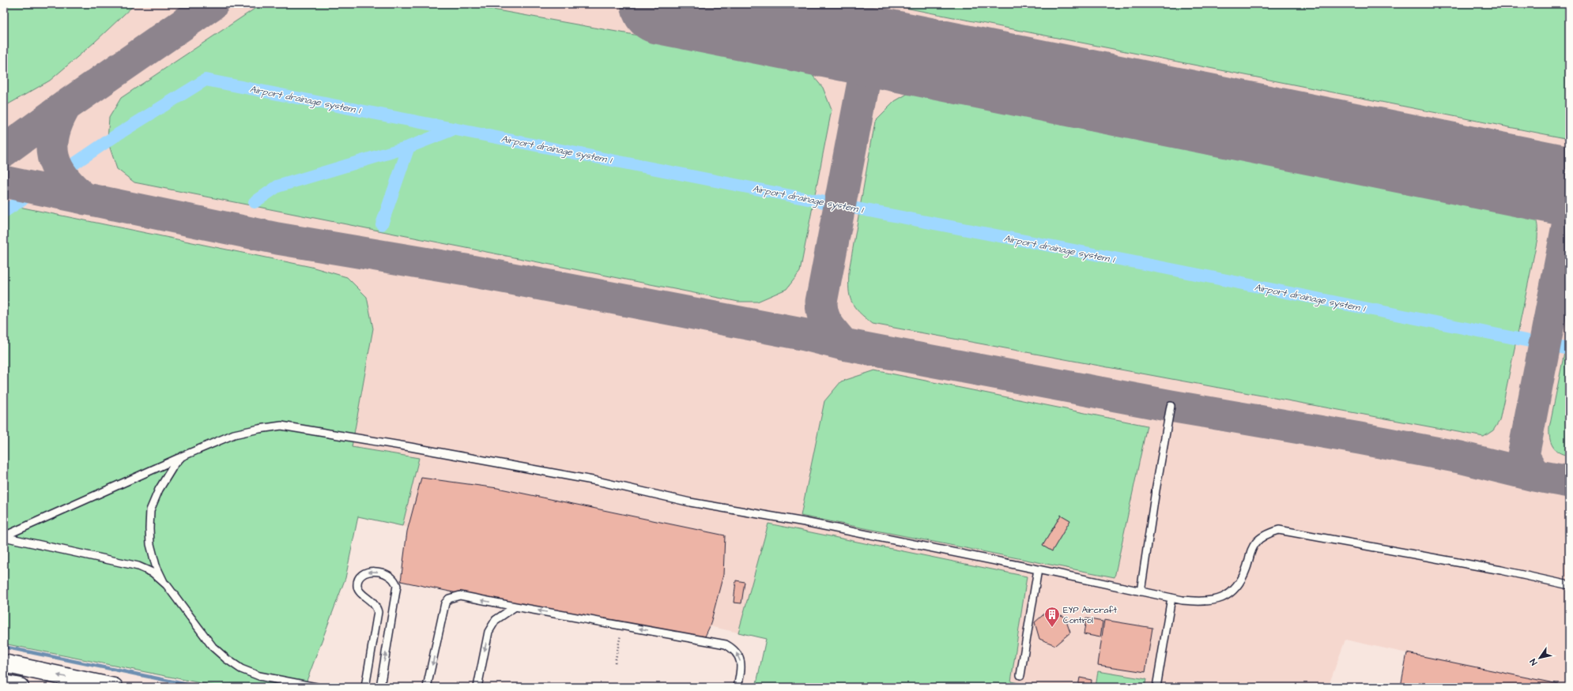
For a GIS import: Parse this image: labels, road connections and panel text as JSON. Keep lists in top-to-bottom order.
{
  "water": ["Airport drainage system I"],
  "places": {
    "building": ["EYP Aircraft Control"]
  },
  "north": "bottom left"
}
